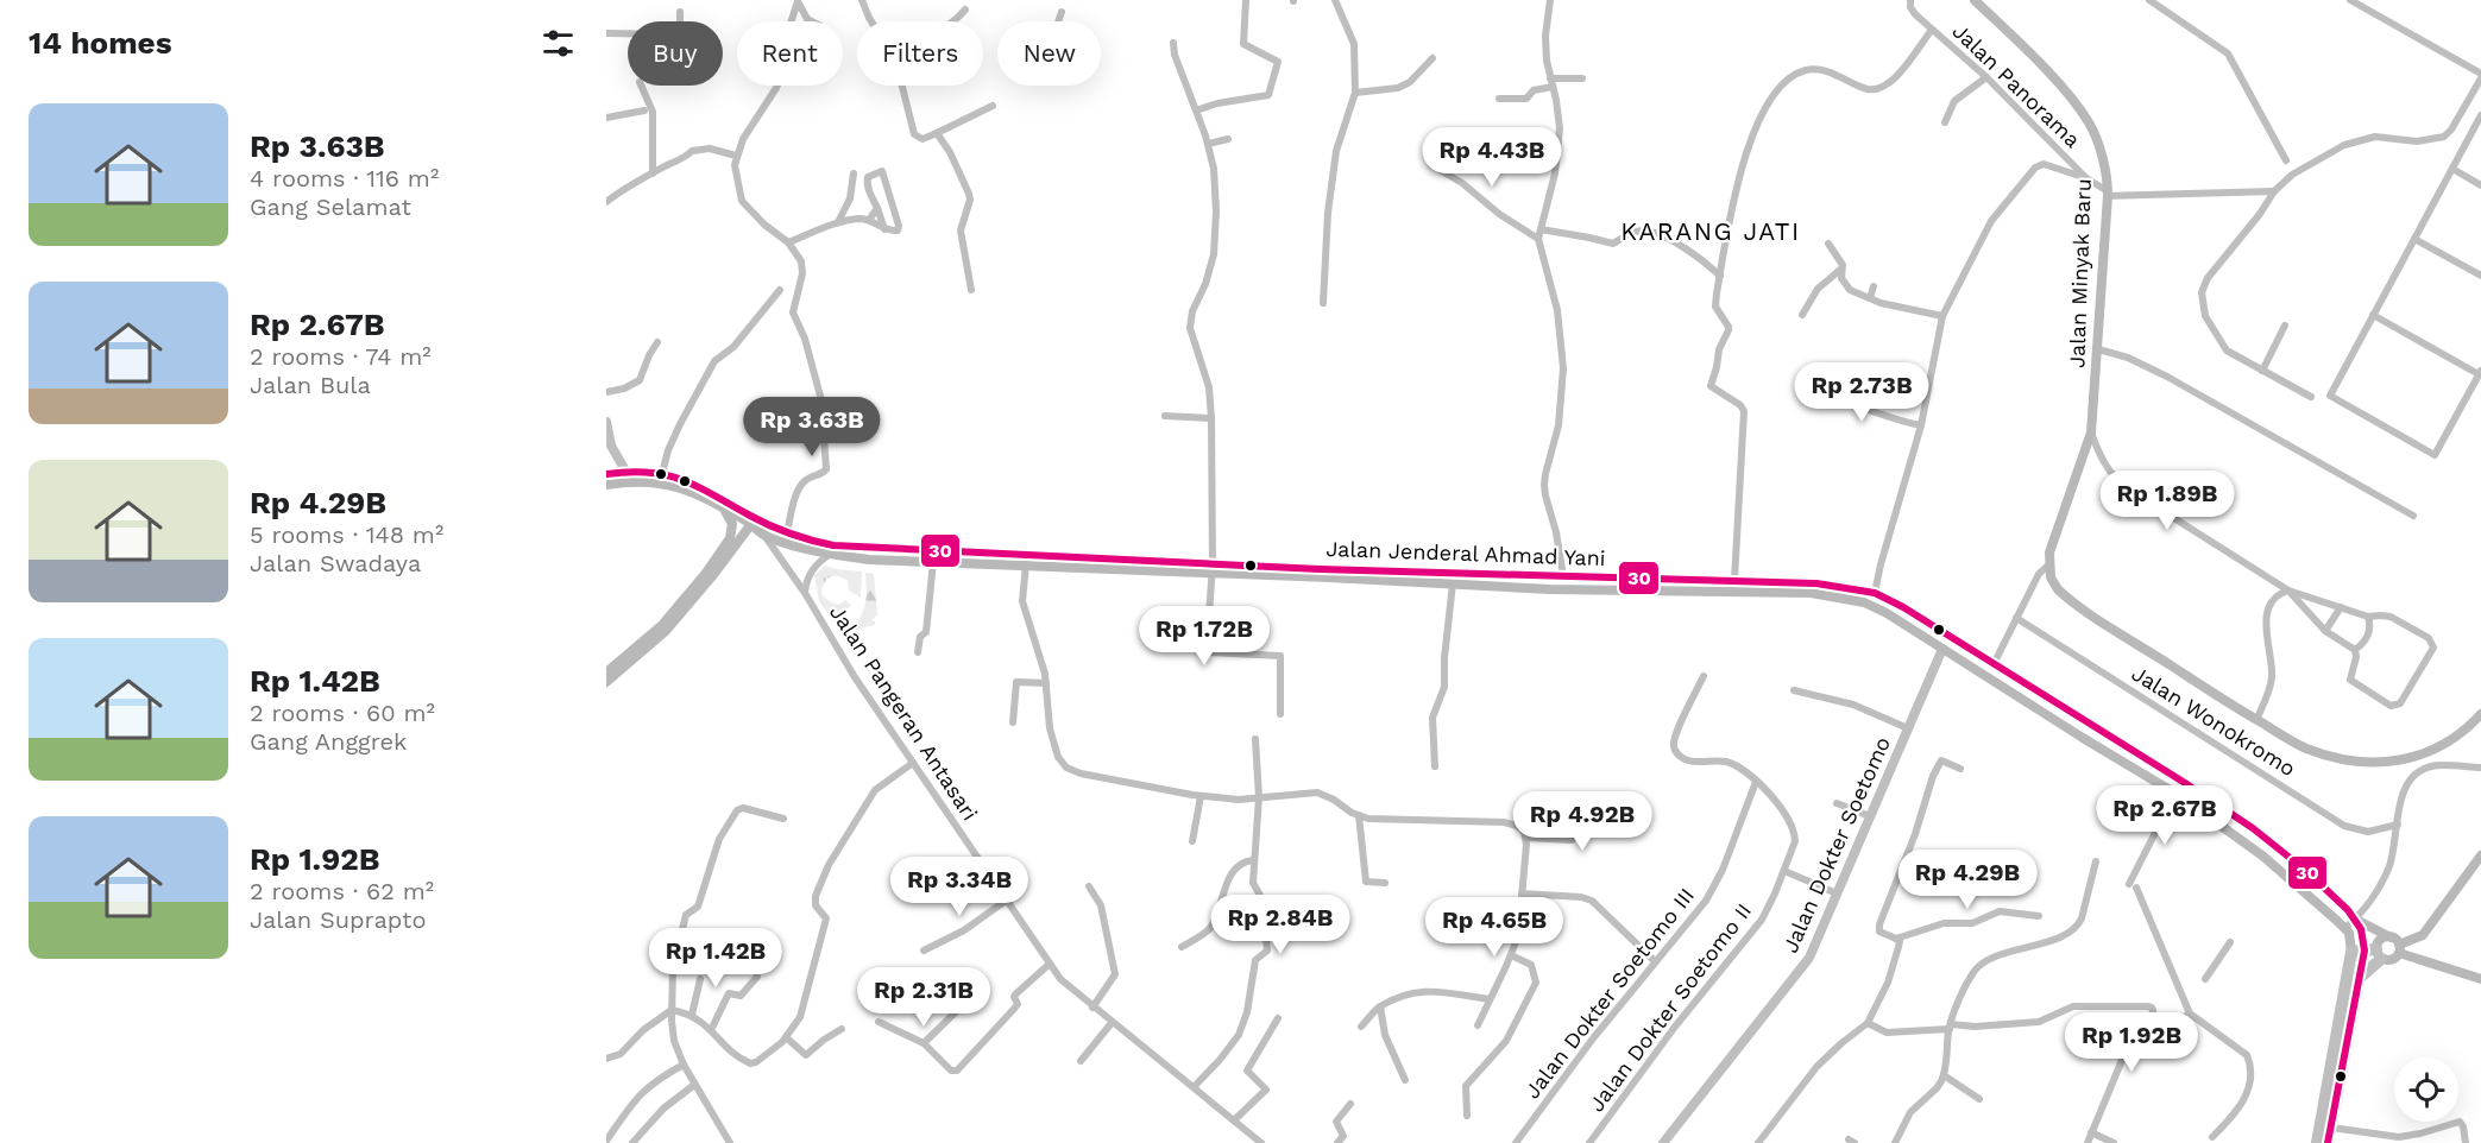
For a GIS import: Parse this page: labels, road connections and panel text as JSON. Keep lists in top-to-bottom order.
{
  "streets": {
    "main road": ["Jalan Minyak Baru", "Jalan Jenderal Ahmad Yani"],
    "street": [
      "Jalan Panorama",
      "Jalan Pangeran Antasari",
      "Jalan Wonokromo",
      "Jalan Dokter Soetomo",
      "Jalan Dokter Soetomo III",
      "Jalan Dokter Soetomo II"
    ]
  },
  "crossings": [
    ["Jalan Panorama", "Jalan Minyak Baru"],
    ["Jalan Jenderal Ahmad Yani", "Jalan Pangeran Antasari"],
    ["Jalan Jenderal Ahmad Yani", "Jalan Dokter Soetomo"],
    ["Jalan Dokter Soetomo III", "Jalan Dokter Soetomo II"]
  ],
  "districts": ["KARANG JATI"],
  "lines": ["transit line 30"],
  "page": {
    "heading": "14 homes",
    "chip": [
      "Buy",
      "Rent",
      "Filters",
      "New"
    ],
    "list": [
      {
        "name": "Rp 3.63B",
        "note": "4 rooms · 116 m² · Gang Selamat"
      },
      {
        "name": "Rp 2.67B",
        "note": "2 rooms · 74 m² · Jalan Bula"
      },
      {
        "name": "Rp 4.29B",
        "note": "5 rooms · 148 m² · Jalan Swadaya"
      },
      {
        "name": "Rp 1.42B",
        "note": "2 rooms · 60 m² · Gang Anggrek"
      },
      {
        "name": "Rp 1.92B",
        "note": "2 rooms · 62 m² · Jalan Suprapto"
      }
    ],
    "price": [
      "Rp 4.43B",
      "Rp 2.73B",
      "Rp 3.63B",
      "Rp 1.89B",
      "Rp 1.72B",
      "Rp 2.67B",
      "Rp 4.92B",
      "Rp 4.29B",
      "Rp 3.34B",
      "Rp 2.84B",
      "Rp 4.65B",
      "Rp 1.42B",
      "Rp 2.31B",
      "Rp 1.92B"
    ]
  }
}
